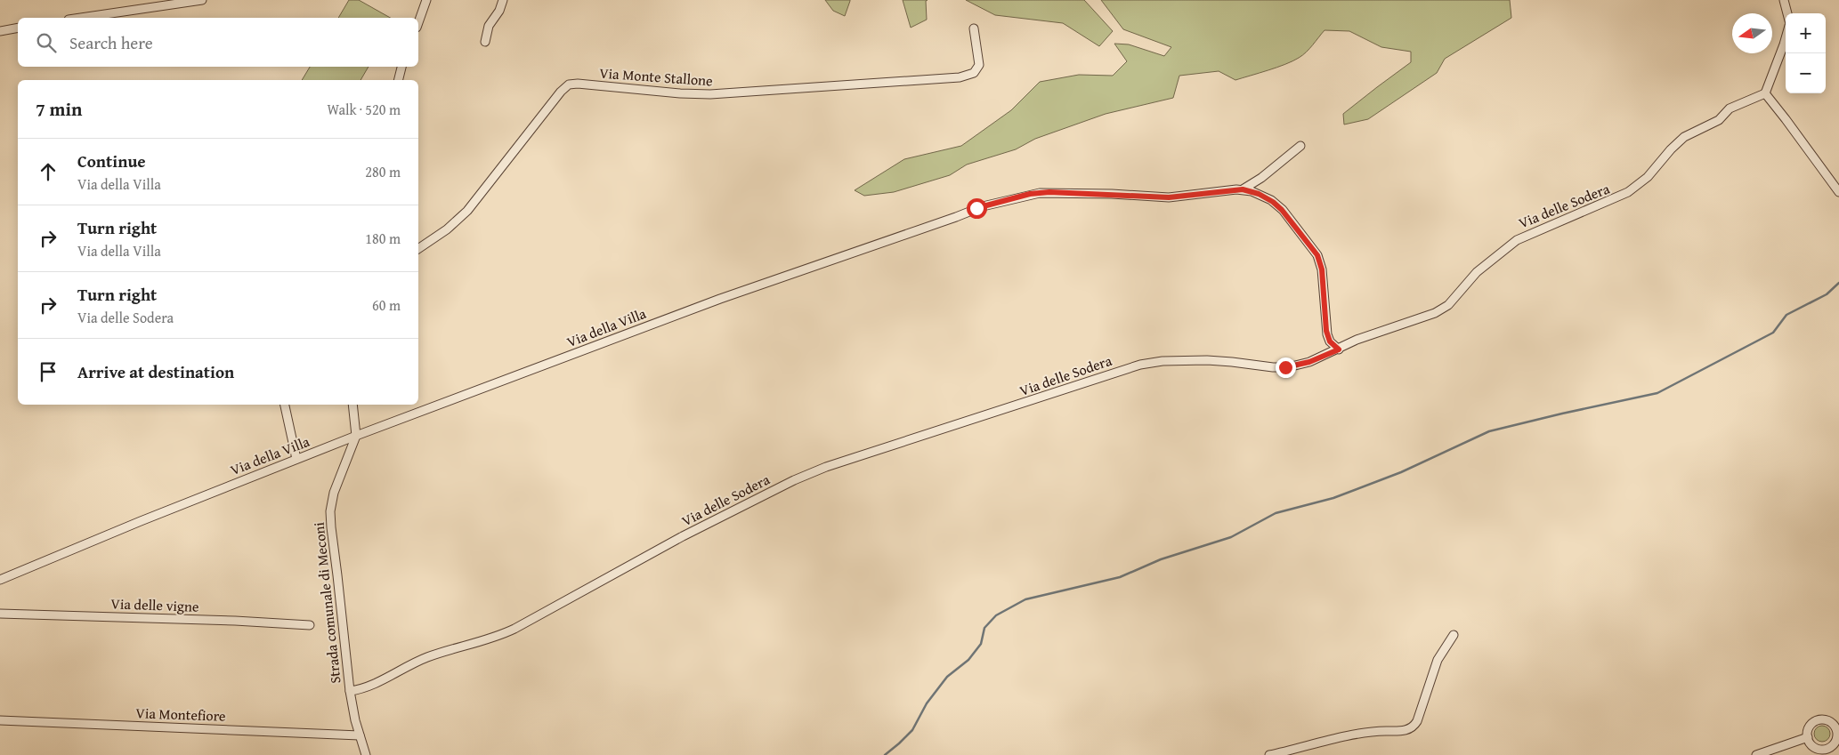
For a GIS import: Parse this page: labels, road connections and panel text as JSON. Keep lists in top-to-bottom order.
{
  "streets": {
    "street": [
      "Via Monte Stallone",
      "Via delle Sodera",
      "Via della Villa",
      "Strada comunale di Meconi",
      "Via delle vigne",
      "Via Montefiore"
    ]
  },
  "crossings": [
    ["Via delle Sodera", "Via della Villa"],
    ["Via delle Sodera", "Strada comunale di Meconi"],
    ["Via della Villa", "Strada comunale di Meconi"],
    ["Strada comunale di Meconi", "Via Montefiore"]
  ],
  "north": "left",
  "page": {
    "map_buttons": ["+", "−"],
    "search": "Search here",
    "heading": ["7 min", "Walk · 520 m"],
    "list": [
      ["Continue", "Via della Villa", "280 m"],
      ["Turn right", "Via della Villa", "180 m"],
      ["Turn right", "Via delle Sodera", "60 m"],
      "Arrive at destination"
    ]
  }
}
